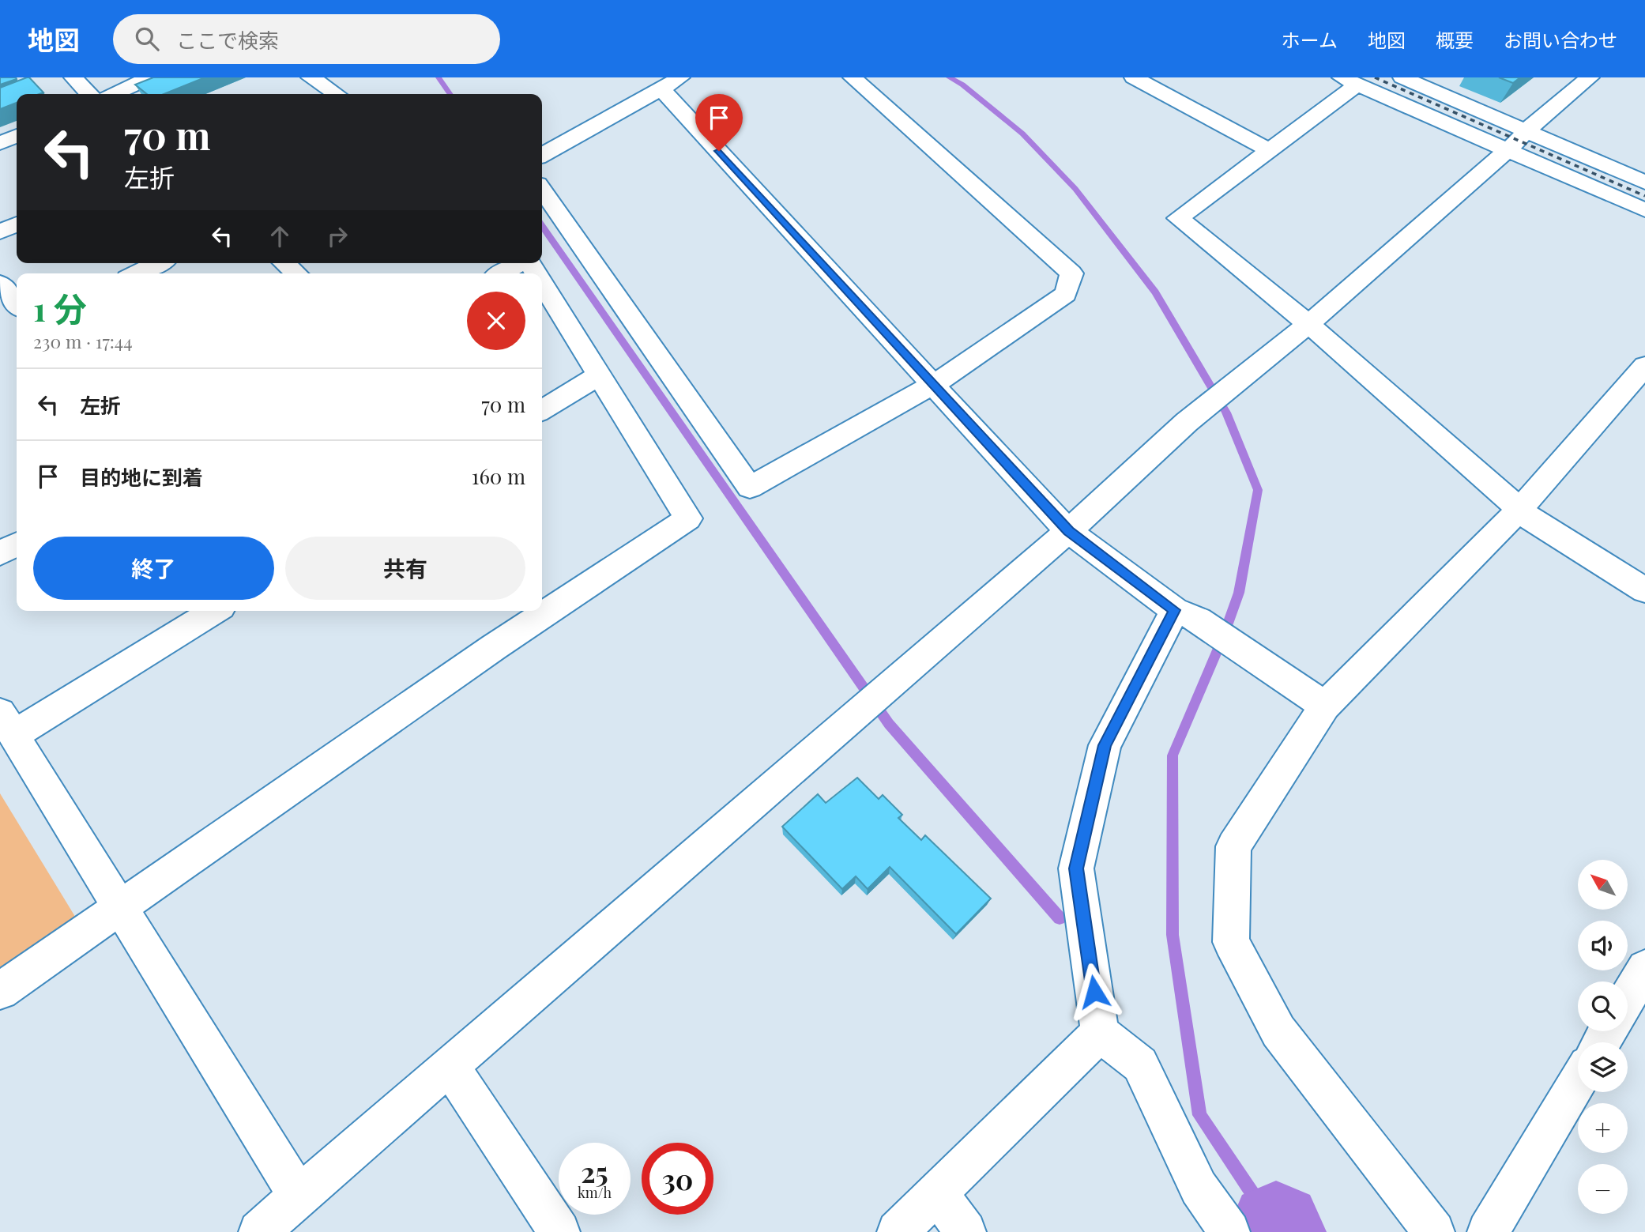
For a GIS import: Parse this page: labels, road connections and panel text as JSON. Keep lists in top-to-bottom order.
{
  "north": "top left",
  "page": {
    "header": "地図",
    "search": "ここで検索",
    "nav": [
      "ホーム",
      "地図",
      "概要",
      "お問い合わせ"
    ],
    "turn": ["70 m", "左折"],
    "heading": ["1 分", "230 m · 17:44"],
    "list": [
      {
        "name": "左折",
        "value": "70 m"
      },
      {
        "name": "目的地に到着",
        "value": "160 m"
      }
    ],
    "buttons": ["終了", "共有"],
    "map_buttons": ["+", "−"],
    "speed": "25 km/h",
    "limit": "30"
  }
}
